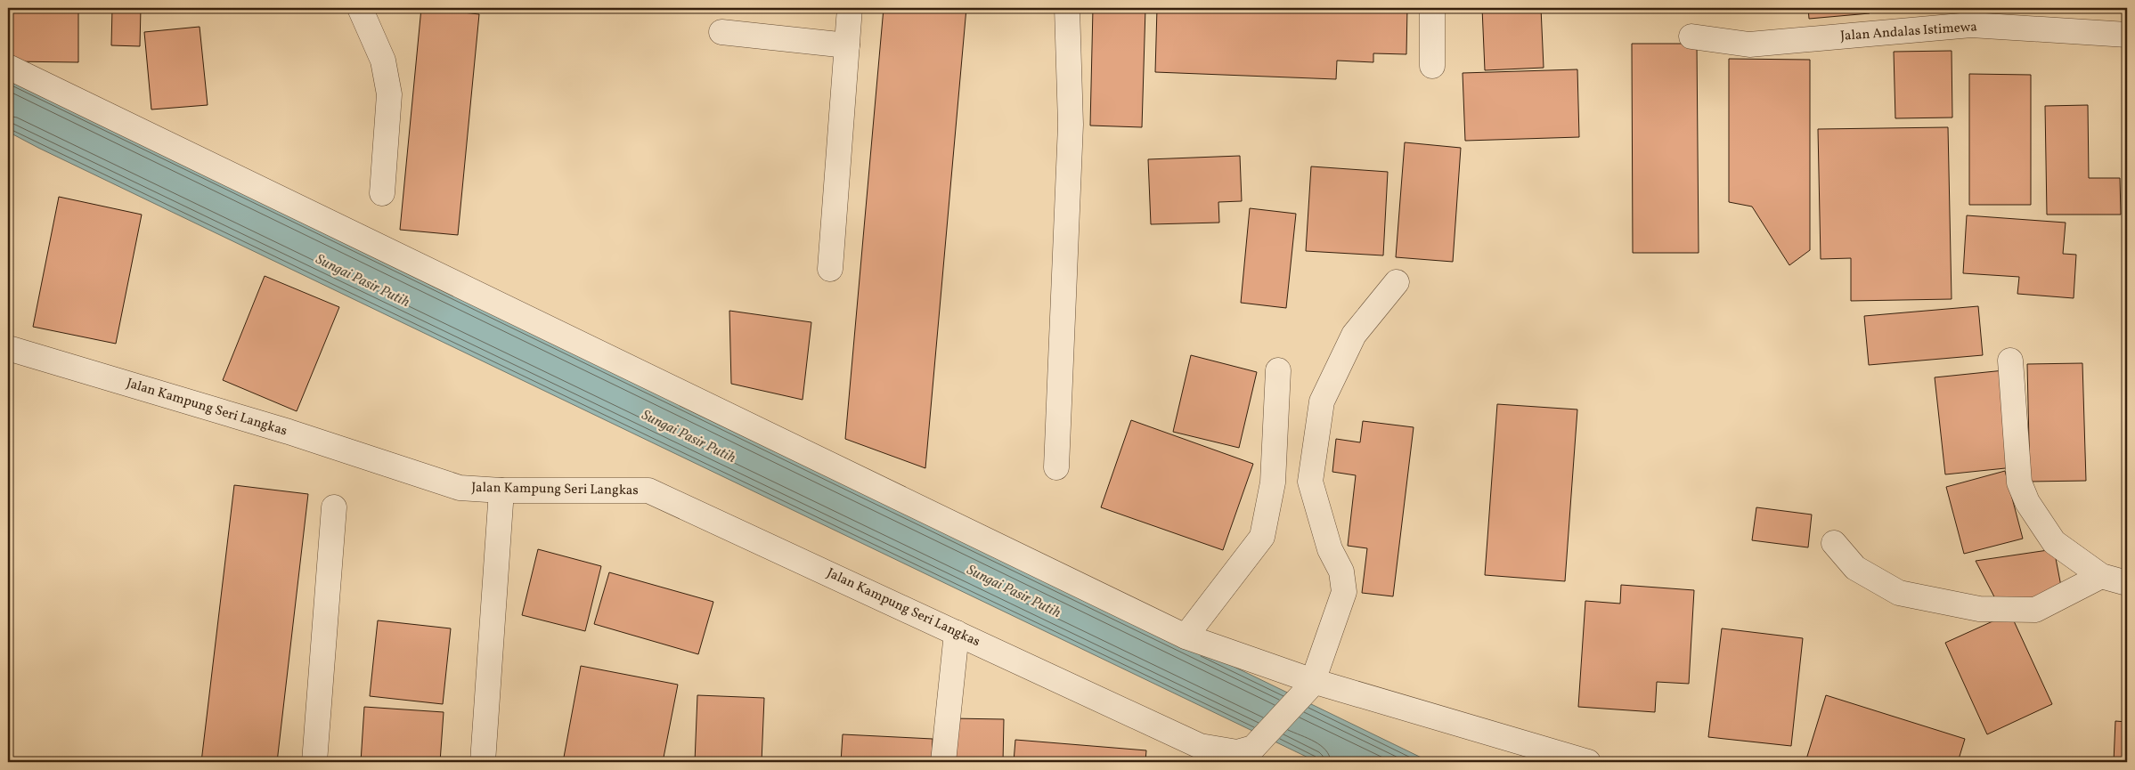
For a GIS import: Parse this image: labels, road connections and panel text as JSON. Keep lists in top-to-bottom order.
{
  "streets": {
    "street": ["Jalan Andalas Istimewa", "Jalan Kampung Seri Langkas"]
  },
  "water": ["Sungai Pasir Putih"]
}
